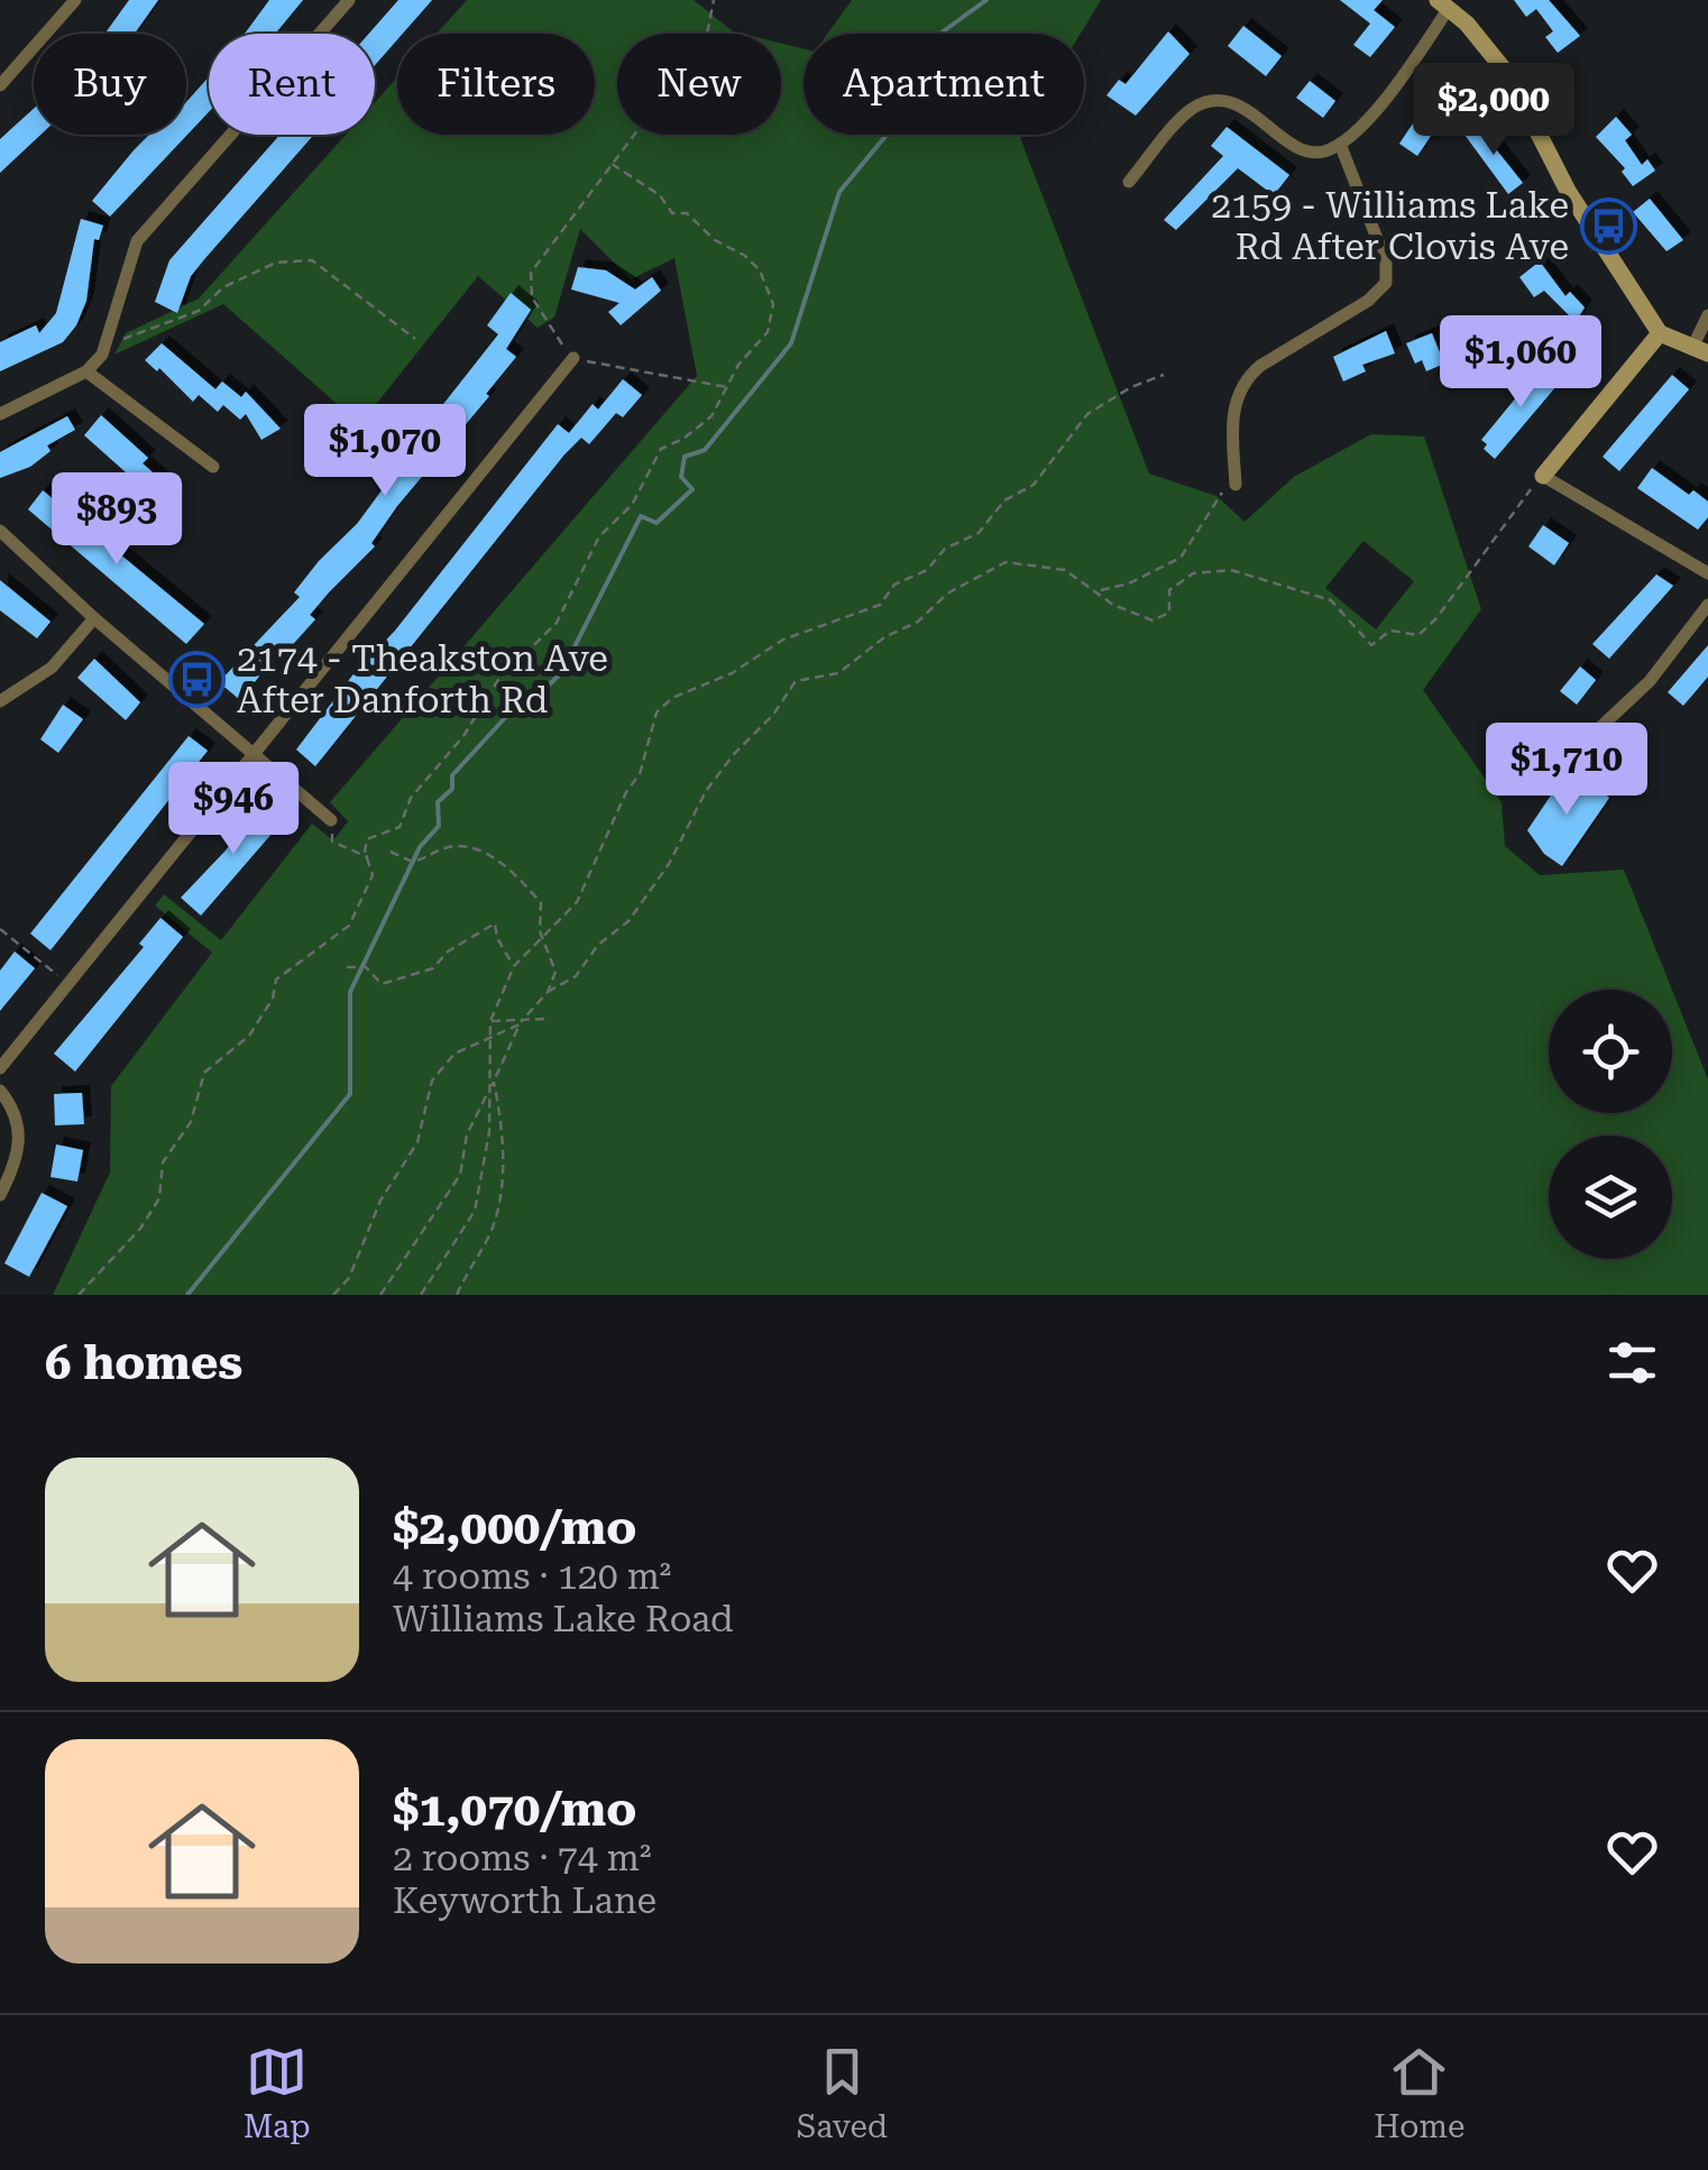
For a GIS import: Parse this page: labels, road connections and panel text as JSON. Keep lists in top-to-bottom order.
{
  "places": {
    "bus stop": ["2159 - Williams Lake Rd After Clovis Ave", "2174 - Theakston Ave After Danforth Rd"]
  },
  "page": {
    "chip": [
      "Buy",
      "Rent",
      "Filters",
      "New",
      "Apartment"
    ],
    "price": [
      "$2,000",
      "$1,060",
      "$1,070",
      "$893",
      "$1,710",
      "$946"
    ],
    "heading": "6 homes",
    "list": [
      {
        "name": "$2,000/mo",
        "note": "4 rooms · 120 m² · Williams Lake Road"
      },
      {
        "name": "$1,070/mo",
        "note": "2 rooms · 74 m² · Keyworth Lane"
      }
    ],
    "tabs": ["Map", "Saved", "Home"]
  }
}
